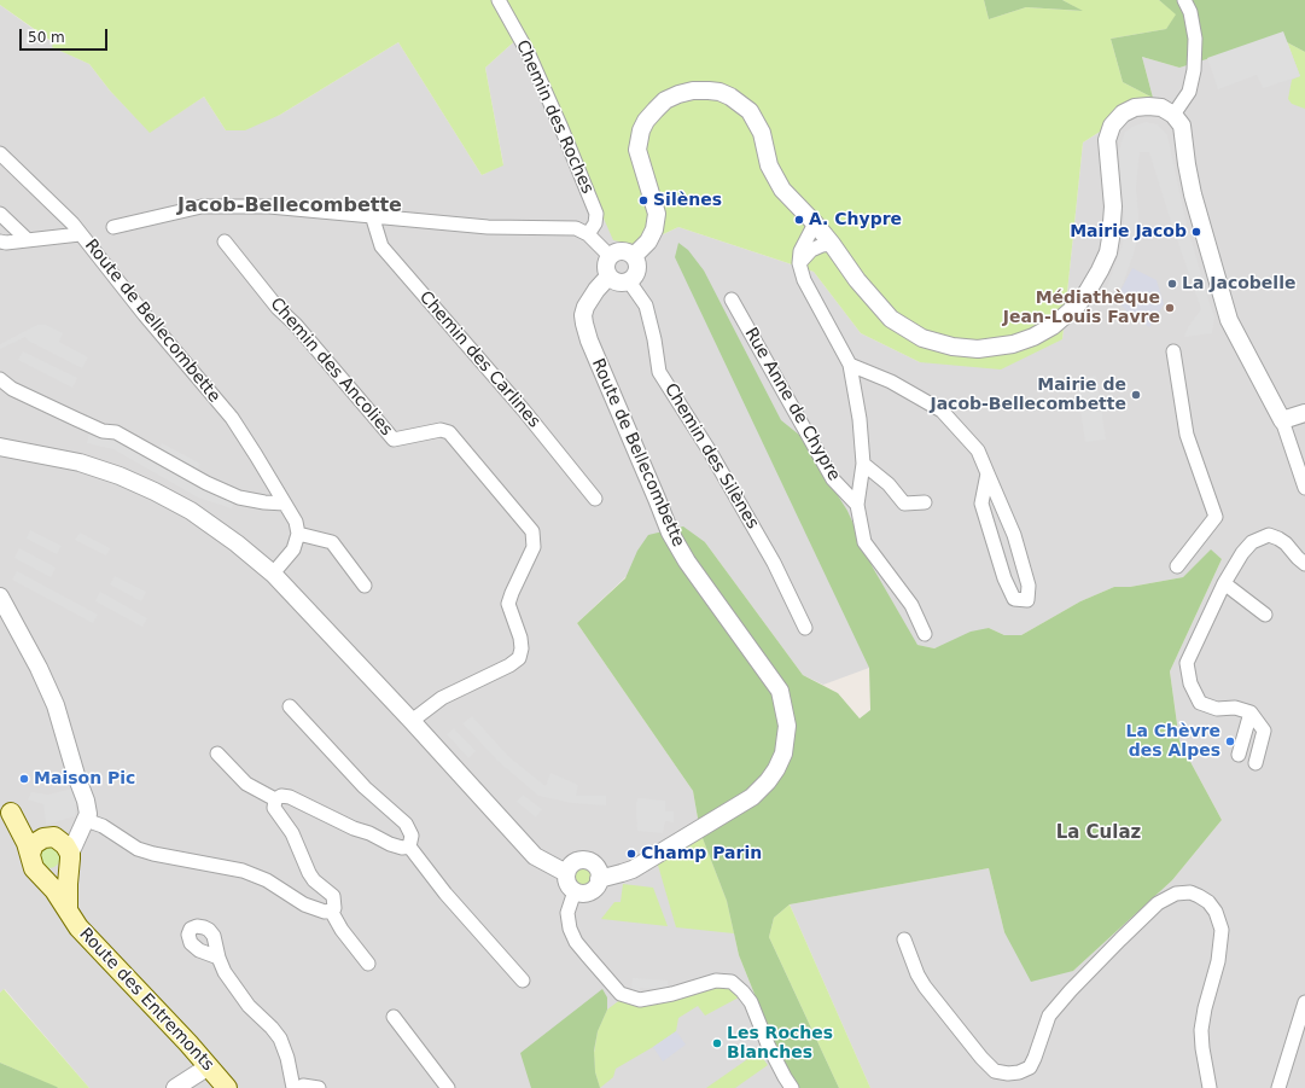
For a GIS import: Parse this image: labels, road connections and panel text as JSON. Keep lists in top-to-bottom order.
{
  "streets": {
    "main road": ["Route des Entremonts"],
    "street": [
      "Chemin des Roches",
      "Route de Bellecombette",
      "Chemin des Carlines",
      "Chemin des Ancolies",
      "Rue Anne de Chypre",
      "Chemin des Silènes"
    ]
  },
  "crossings": [
    ["Route de Bellecombette", "Chemin des Silènes"]
  ],
  "districts": ["Jacob-Bellecombette", "La Culaz"],
  "places": [
    "Silènes",
    "A. Chypre",
    "Mairie Jacob",
    "La Jacobelle",
    "Médiathèque Jean-Louis Favre",
    "Mairie de Jacob-Bellecombette",
    "La Chèvre des Alpes",
    "Maison Pic",
    "Champ Parin",
    "Les Roches Blanches"
  ],
  "scale_bar": "50 m"
}
